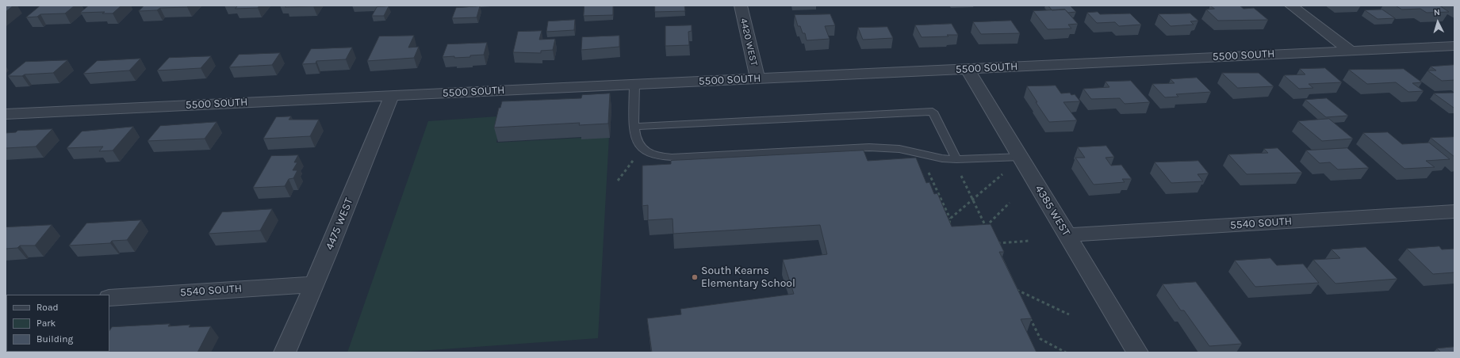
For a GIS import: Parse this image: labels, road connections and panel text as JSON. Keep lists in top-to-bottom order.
{
  "streets": {
    "street": [
      "4420 WEST",
      "5500 SOUTH",
      "4385 WEST",
      "5540 SOUTH",
      "4475 WEST"
    ]
  },
  "crossings": [
    ["4420 WEST", "5500 SOUTH"],
    ["5500 SOUTH", "4385 WEST"],
    ["5500 SOUTH", "4475 WEST"],
    ["4385 WEST", "5540 SOUTH"],
    ["5540 SOUTH", "4475 WEST"]
  ],
  "places": ["South Kearns Elementary School"],
  "legend": ["Road", "Park", "Building"],
  "north": "top"
}
